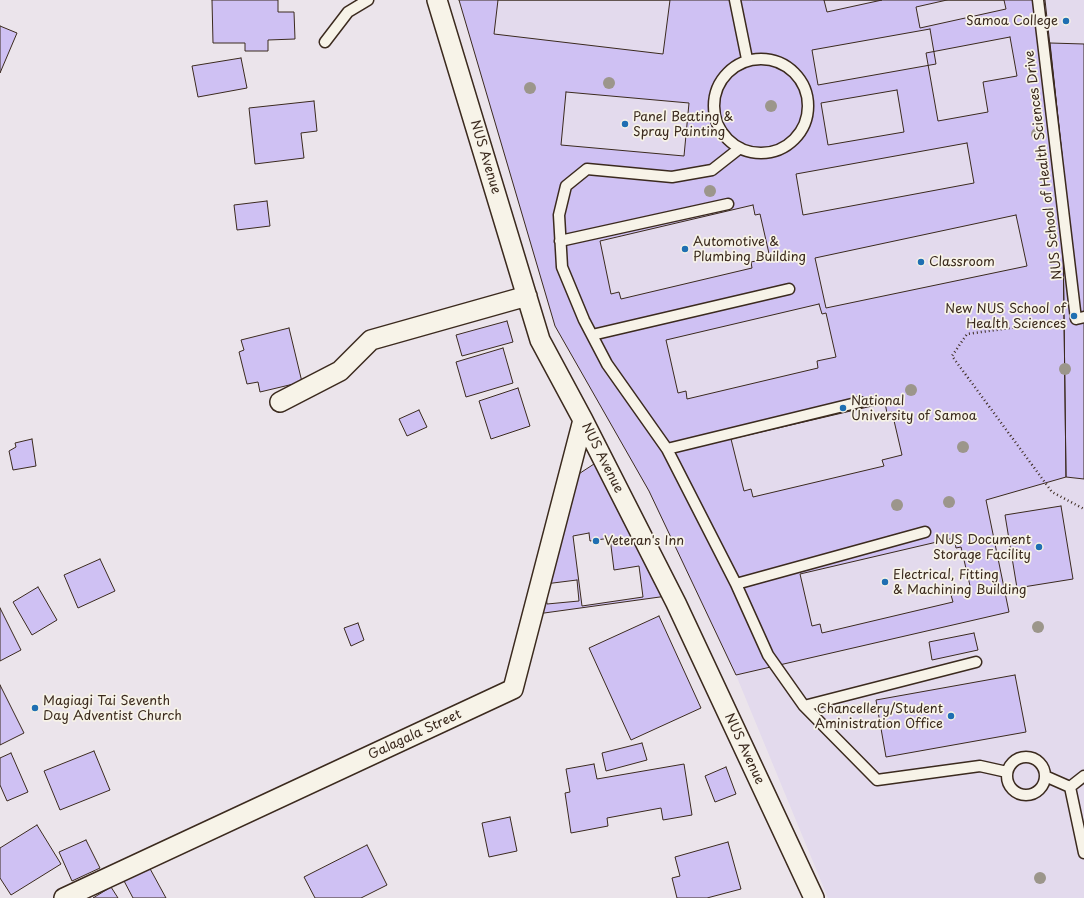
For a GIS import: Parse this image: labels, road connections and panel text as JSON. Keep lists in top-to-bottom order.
{
  "streets": {
    "street": ["NUS Avenue", "Galagala Street"],
    "lane": ["NUS School of Health Sciences Drive"]
  },
  "crossings": [
    ["NUS Avenue", "Galagala Street"]
  ],
  "places": [
    "Samoa College",
    "Panel Beating & Spray Painting",
    "Automotive & Plumbing Building",
    "Classroom",
    "New NUS School of Health Sciences",
    "National University of Samoa",
    "Veteran's Inn",
    "NUS Document Storage Facility",
    "Electrical, Fitting & Machining Building",
    "Magiagi Tai Seventh Day Adventist Church",
    "Chancellery/Student Aministration Office"
  ]
}
